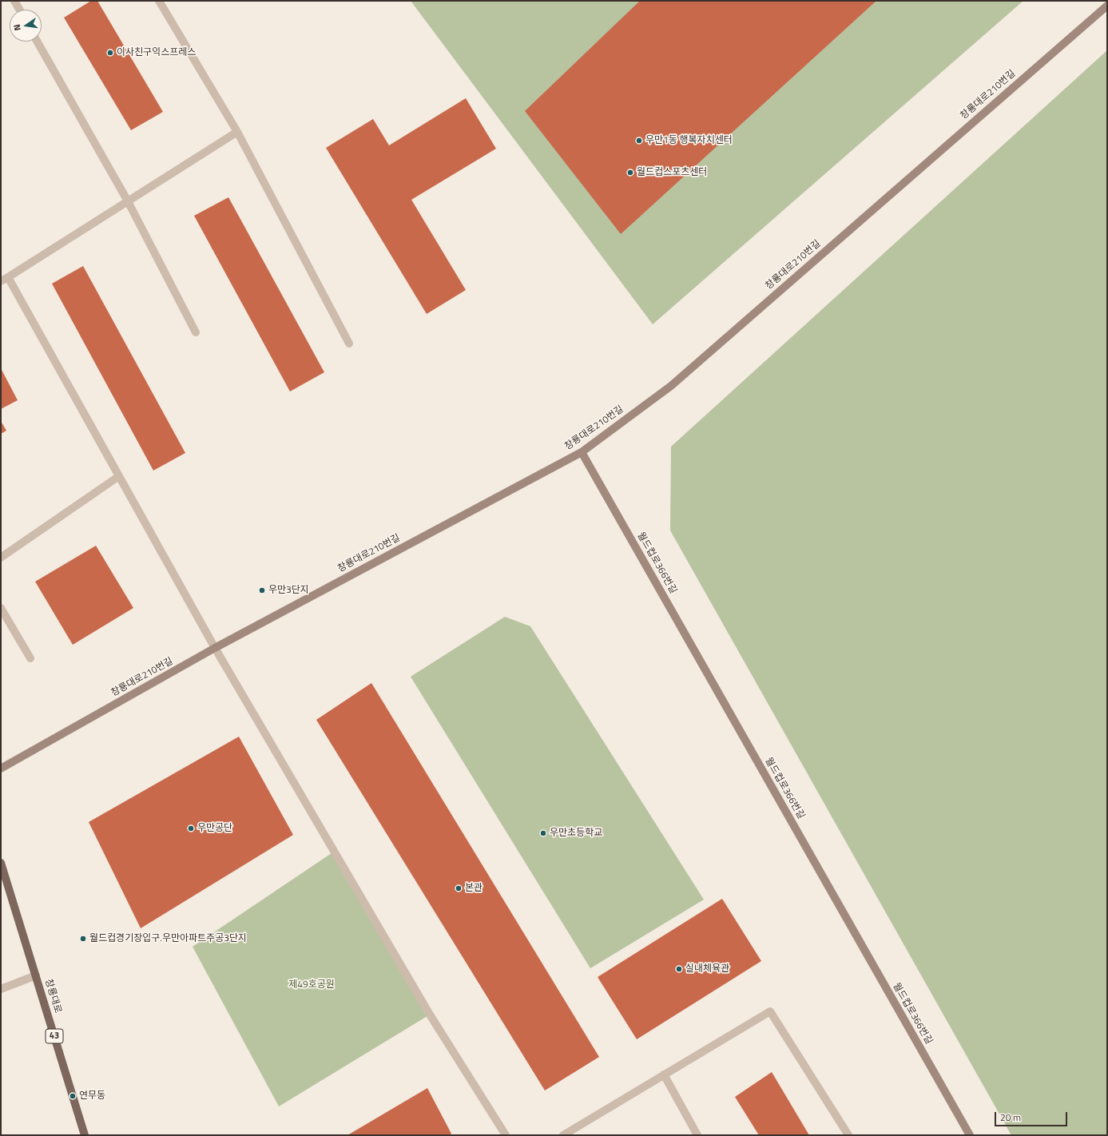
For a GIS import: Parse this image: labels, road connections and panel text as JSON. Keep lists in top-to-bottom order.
{
  "streets": {
    "main road": ["창룡대로", "43"],
    "street": ["창룡대로210번길", "월드컵로366번길"]
  },
  "crossings": [
    ["창룡대로210번길", "월드컵로366번길"]
  ],
  "parks": ["제49호공원"],
  "places": [
    "이사친구익스프레스",
    "우만1동 행복자치센터",
    "월드컵스포츠센터",
    "우만3단지",
    "우만공단",
    "우만초등학교",
    "본관",
    "월드컵경기장입구.우만아파트주공3단지",
    "실내체육관",
    "연무동"
  ],
  "scale_bar": "20 m",
  "north": "left"
}
